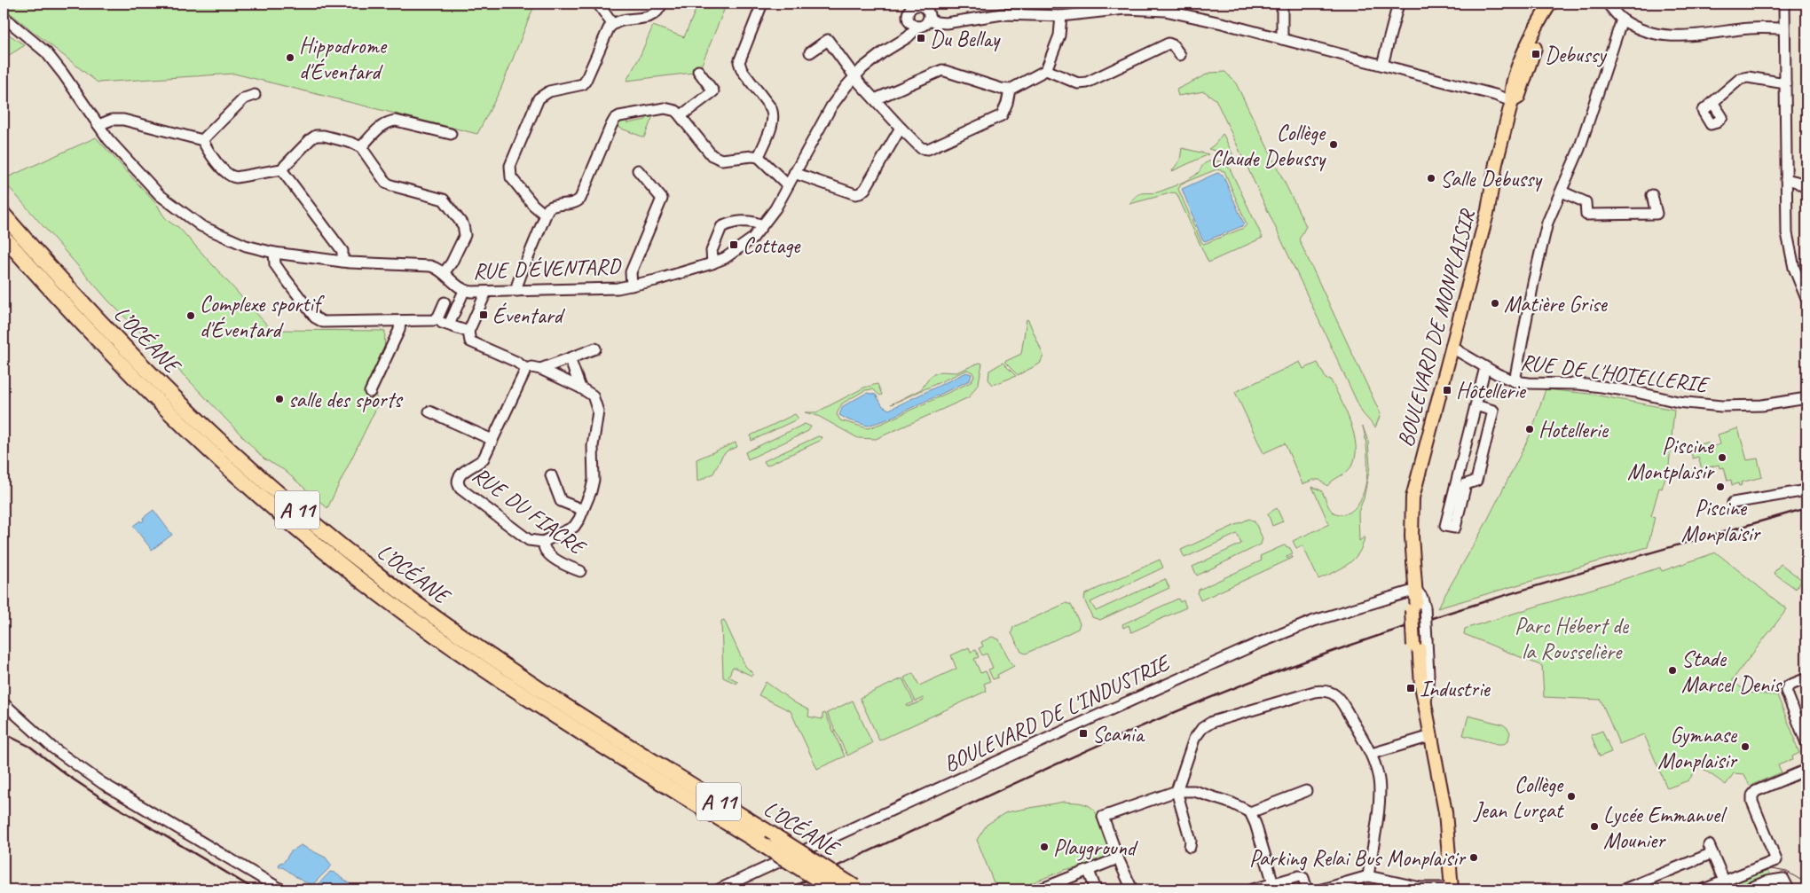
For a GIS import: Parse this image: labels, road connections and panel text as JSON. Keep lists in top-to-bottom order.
{
  "streets": {
    "highway": ["L’OCÉANE", "A 11"],
    "main road": ["BOULEVARD DE MONPLAISIR"],
    "street": [
      "RUE D'ÉVENTARD",
      "RUE DE L'HOTELLERIE",
      "RUE DU FIACRE",
      "BOULEVARD DE L'INDUSTRIE"
    ]
  },
  "crossings": [
    ["BOULEVARD DE MONPLAISIR", "RUE DE L'HOTELLERIE"],
    ["BOULEVARD DE MONPLAISIR", "BOULEVARD DE L'INDUSTRIE"]
  ],
  "parks": ["Parc Hébert de la Rousselière"],
  "places": {
    "transit": [
      "Du Bellay",
      "Debussy",
      "Cottage",
      "Éventard",
      "Hôtellerie",
      "Industrie",
      "Scania"
    ],
    "other": [
      "Hippodrome d'Éventard",
      "Collège Claude Debussy",
      "Salle Debussy",
      "Matière Grise",
      "Complexe sportif d'Éventard",
      "salle des sports",
      "Hotellerie",
      "Piscine Montplaisir",
      "Piscine Monplaisir",
      "Stade Marcel Denis",
      "Gymnase Monplaisir",
      "Collège Jean Lurçat",
      "Lycée Emmanuel Mounier",
      "Playground",
      "Parking Relai Bus Monplaisir"
    ]
  }
}
